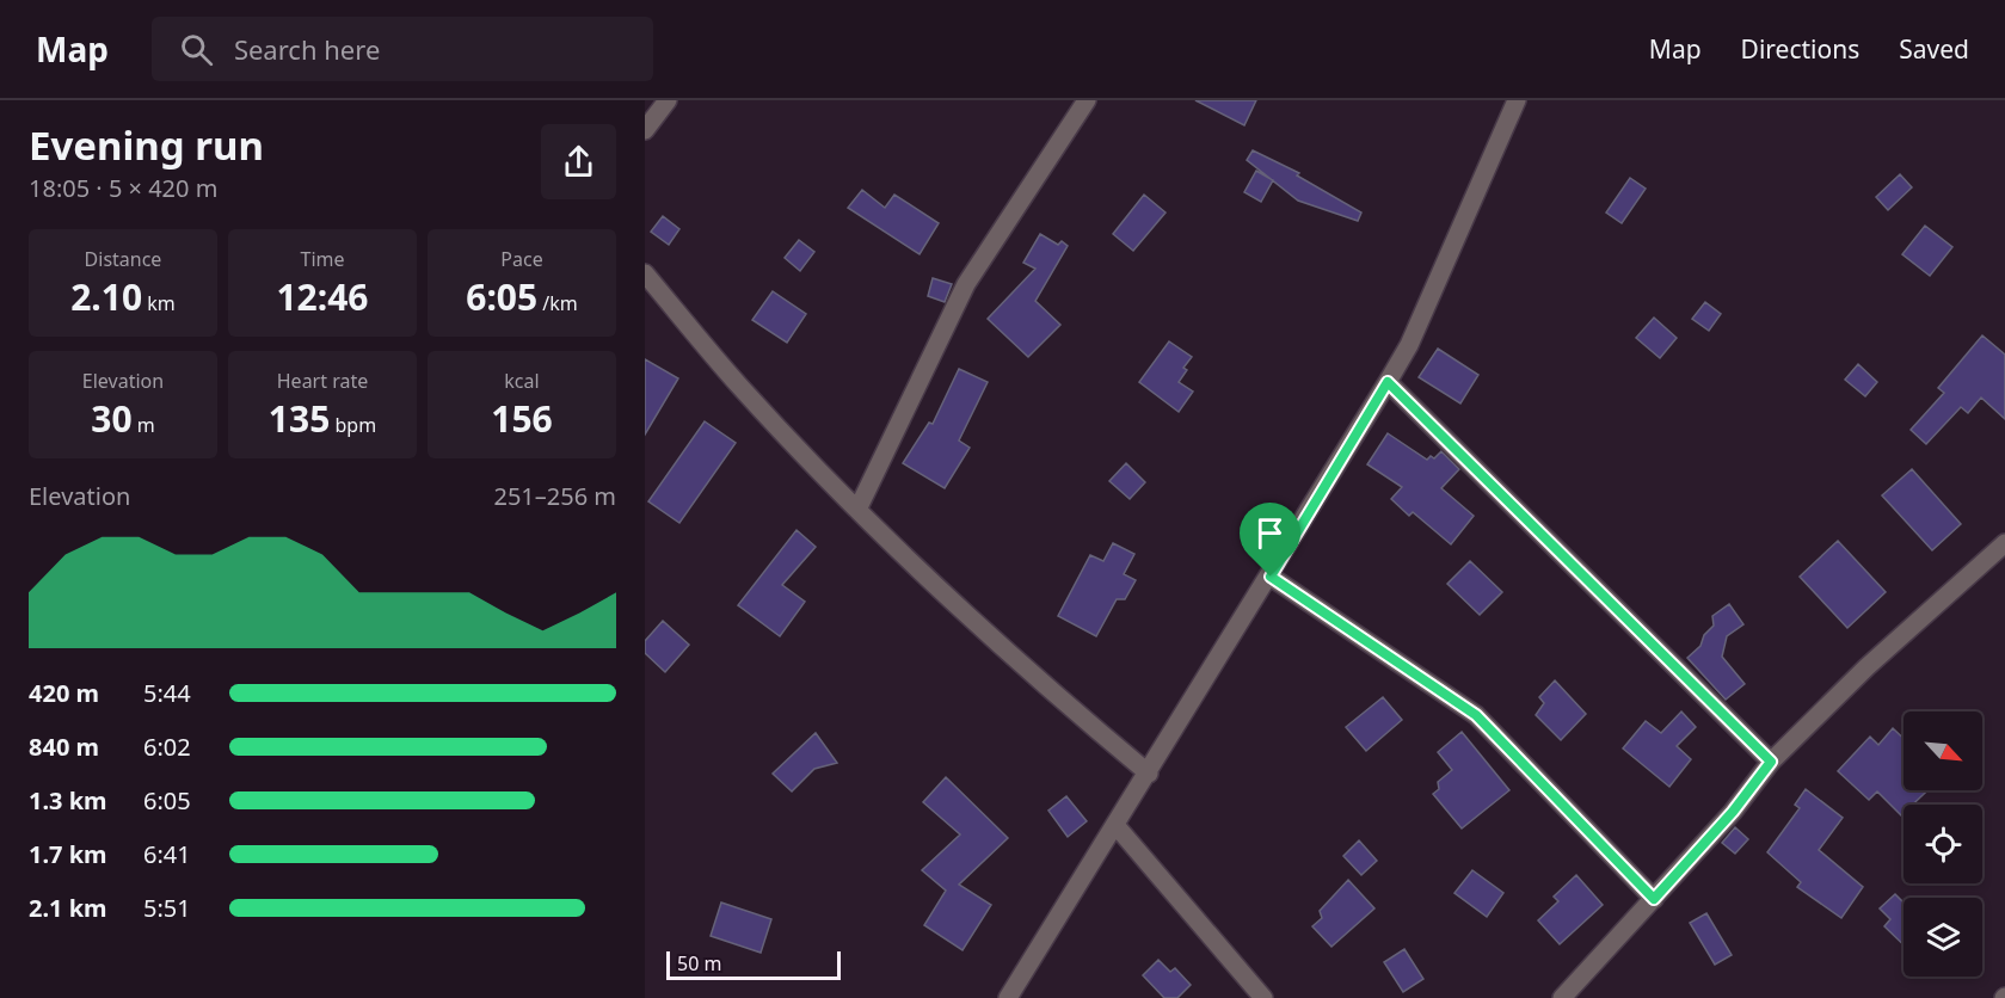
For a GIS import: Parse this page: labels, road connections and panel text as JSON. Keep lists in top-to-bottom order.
{
  "scale_bar": "50 m",
  "north": "bottom right",
  "page": {
    "header": "Map",
    "search": "Search here",
    "nav": ["Map", "Directions", "Saved"],
    "heading": ["Evening run", "18:05 · 5 × 420 m"],
    "stats": [
      ["Distance", "2.10 km"],
      ["Time", "12:46"],
      ["Pace", "6:05 /km"],
      ["Elevation", "30 m"],
      ["Heart rate", "135 bpm"],
      ["kcal", "156"]
    ],
    "chart": ["Elevation", "251–256 m"],
    "list": [
      {
        "name": "420 m",
        "note": "5:44"
      },
      {
        "name": "840 m",
        "note": "6:02"
      },
      {
        "name": "1.3 km",
        "note": "6:05"
      },
      {
        "name": "1.7 km",
        "note": "6:41"
      },
      {
        "name": "2.1 km",
        "note": "5:51"
      }
    ],
    "scale": "50 m"
  }
}
